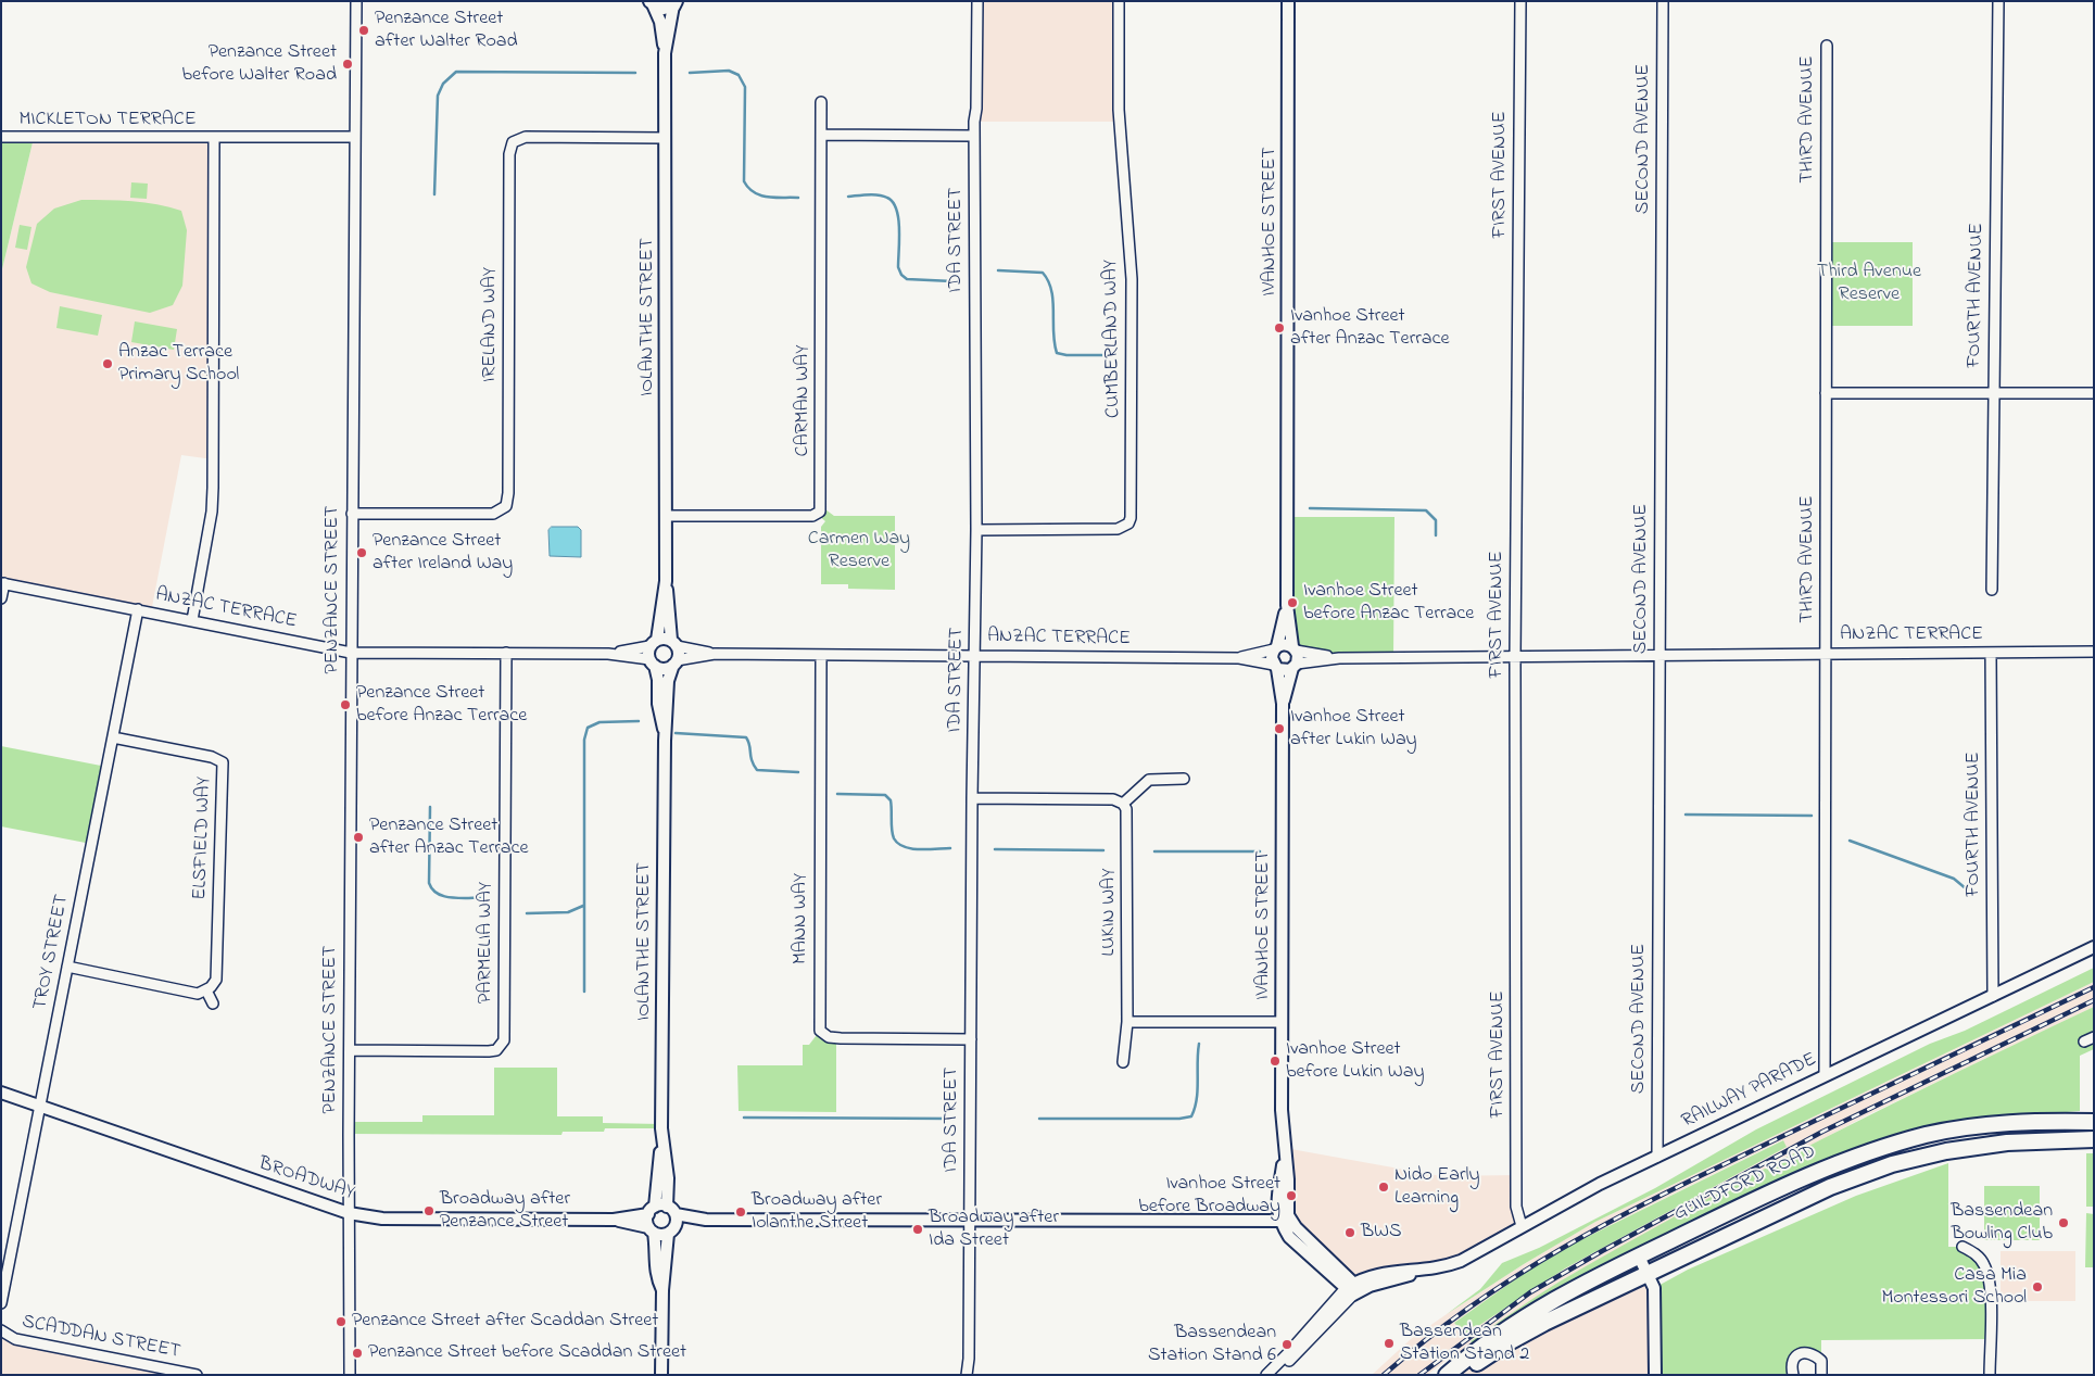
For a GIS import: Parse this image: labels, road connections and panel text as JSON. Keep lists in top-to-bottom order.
{
  "streets": {
    "highway": ["GUILDFORD ROAD"],
    "street": [
      "THIRD AVENUE",
      "MICKLETON TERRACE",
      "SECOND AVENUE",
      "FIRST AVENUE",
      "IVANHOE STREET",
      "IDA STREET",
      "FOURTH AVENUE",
      "IOLANTHE STREET",
      "IRELAND WAY",
      "CUMBERLAND WAY",
      "CARMAN WAY",
      "PENZANCE STREET",
      "ANZAC TERRACE",
      "ELSFIELD WAY",
      "LUKIN WAY",
      "MANN WAY",
      "PARMELIA WAY",
      "TROY STREET",
      "RAILWAY PARADE",
      "BROADWAY",
      "SCADDAN STREET"
    ]
  },
  "crossings": [
    ["THIRD AVENUE", "ANZAC TERRACE"],
    ["THIRD AVENUE", "RAILWAY PARADE"],
    ["MICKLETON TERRACE", "PENZANCE STREET"],
    ["MICKLETON TERRACE", "ANZAC TERRACE"],
    ["SECOND AVENUE", "ANZAC TERRACE"],
    ["SECOND AVENUE", "RAILWAY PARADE"],
    ["FIRST AVENUE", "ANZAC TERRACE"],
    ["FIRST AVENUE", "RAILWAY PARADE"],
    ["IVANHOE STREET", "ANZAC TERRACE"],
    ["IVANHOE STREET", "RAILWAY PARADE"],
    ["IDA STREET", "CUMBERLAND WAY"],
    ["IDA STREET", "ANZAC TERRACE"],
    ["IDA STREET", "MANN WAY"],
    ["FOURTH AVENUE", "ANZAC TERRACE"],
    ["FOURTH AVENUE", "RAILWAY PARADE"],
    ["IOLANTHE STREET", "IRELAND WAY"],
    ["IOLANTHE STREET", "CARMAN WAY"],
    ["IOLANTHE STREET", "ANZAC TERRACE"],
    ["IOLANTHE STREET", "BROADWAY"],
    ["IRELAND WAY", "PENZANCE STREET"],
    ["PENZANCE STREET", "ANZAC TERRACE"],
    ["PENZANCE STREET", "PARMELIA WAY"],
    ["PENZANCE STREET", "BROADWAY"],
    ["ANZAC TERRACE", "MANN WAY"],
    ["ANZAC TERRACE", "PARMELIA WAY"],
    ["ANZAC TERRACE", "TROY STREET"],
    ["ELSFIELD WAY", "TROY STREET"],
    ["TROY STREET", "BROADWAY"]
  ],
  "parks": ["Third Avenue Reserve", "Carmen Way Reserve"],
  "places": [
    "Penzance Street after Walter Road",
    "Penzance Street before Walter Road",
    "Ivanhoe Street after Anzac Terrace",
    "Anzac Terrace Primary School",
    "Penzance Street after Ireland Way",
    "Ivanhoe Street before Anzac Terrace",
    "Penzance Street before Anzac Terrace",
    "Ivanhoe Street after Lukin Way",
    "Penzance Street after Anzac Terrace",
    "Ivanhoe Street before Lukin Way",
    "Nido Early Learning",
    "Ivanhoe Street before Broadway",
    "Broadway after Penzance Street",
    "Broadway after Iolanthe Street",
    "Bassendean Bowling Club",
    "Broadway after Ida Street",
    "BWS",
    "Casa Mia Montessori School",
    "Penzance Street after Scaddan Street",
    "Bassendean Station Stand 2",
    "Bassendean Station Stand 6",
    "Penzance Street before Scaddan Street"
  ]
}
